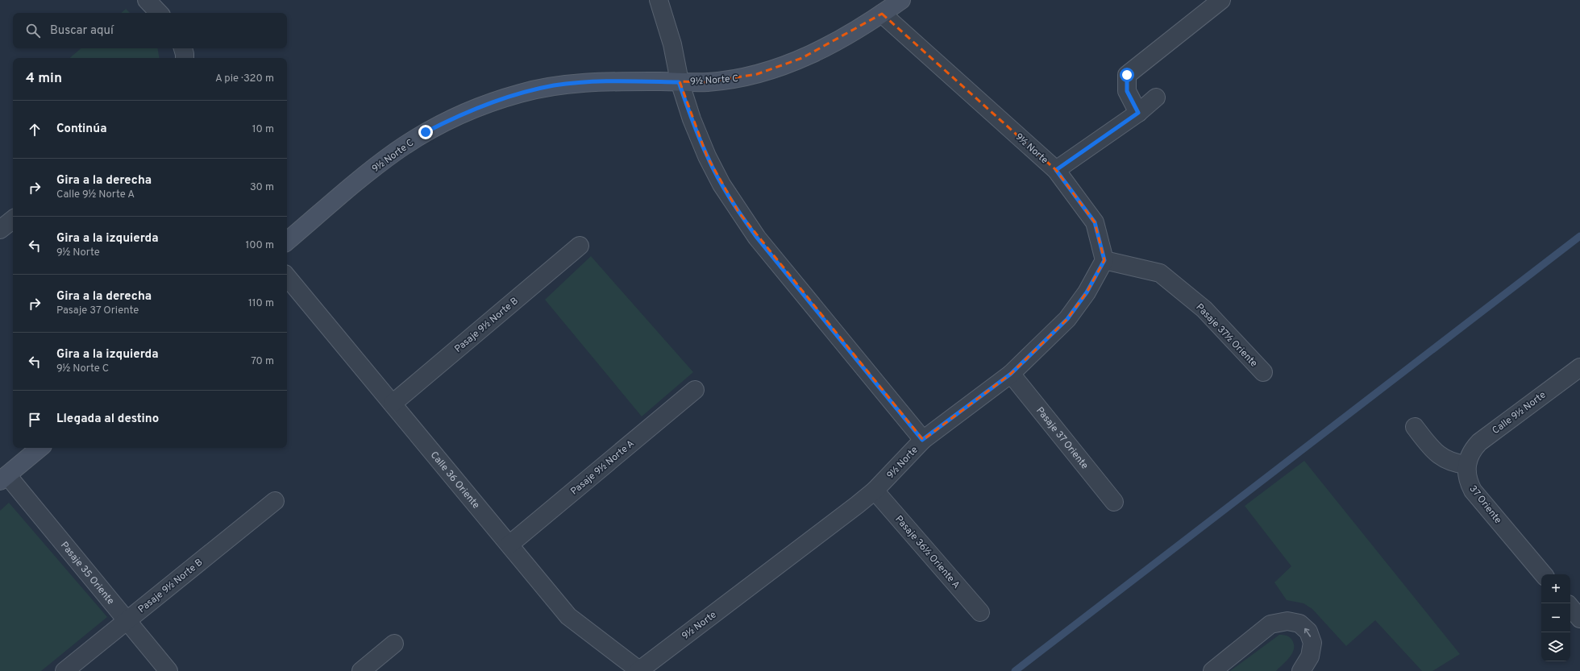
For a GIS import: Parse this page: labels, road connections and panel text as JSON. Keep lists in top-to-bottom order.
{
  "streets": {
    "street": [
      "9½ Norte C",
      "9½ Norte",
      "Pasaje 9½ Norte B",
      "Pasaje 37½ Oriente",
      "Calle 9½ Norte",
      "Pasaje 37 Oriente",
      "Pasaje 9½ Norte A",
      "Calle 36 Oriente",
      "37 Oriente",
      "Pasaje 36½ Oriente A",
      "Pasaje 35 Oriente"
    ]
  },
  "crossings": [
    ["9½ Norte C", "9½ Norte"],
    ["9½ Norte", "Pasaje 37½ Oriente"],
    ["9½ Norte", "Pasaje 37 Oriente"],
    ["9½ Norte", "Calle 36 Oriente"],
    ["9½ Norte", "Pasaje 36½ Oriente A"],
    ["Pasaje 9½ Norte B", "Calle 36 Oriente"],
    ["Pasaje 9½ Norte B", "Pasaje 35 Oriente"],
    ["Calle 9½ Norte", "37 Oriente"],
    ["Pasaje 9½ Norte A", "Calle 36 Oriente"]
  ],
  "page": {
    "search": "Buscar aquí",
    "heading": ["4 min", "A pie · 320 m"],
    "list": [
      ["Continúa", "10 m"],
      ["Gira a la derecha", "Calle 9½ Norte A", "30 m"],
      ["Gira a la izquierda", "9½ Norte", "100 m"],
      ["Gira a la derecha", "Pasaje 37 Oriente", "110 m"],
      ["Gira a la izquierda", "9½ Norte C", "70 m"],
      "Llegada al destino"
    ],
    "map_buttons": ["+", "−"]
  }
}
